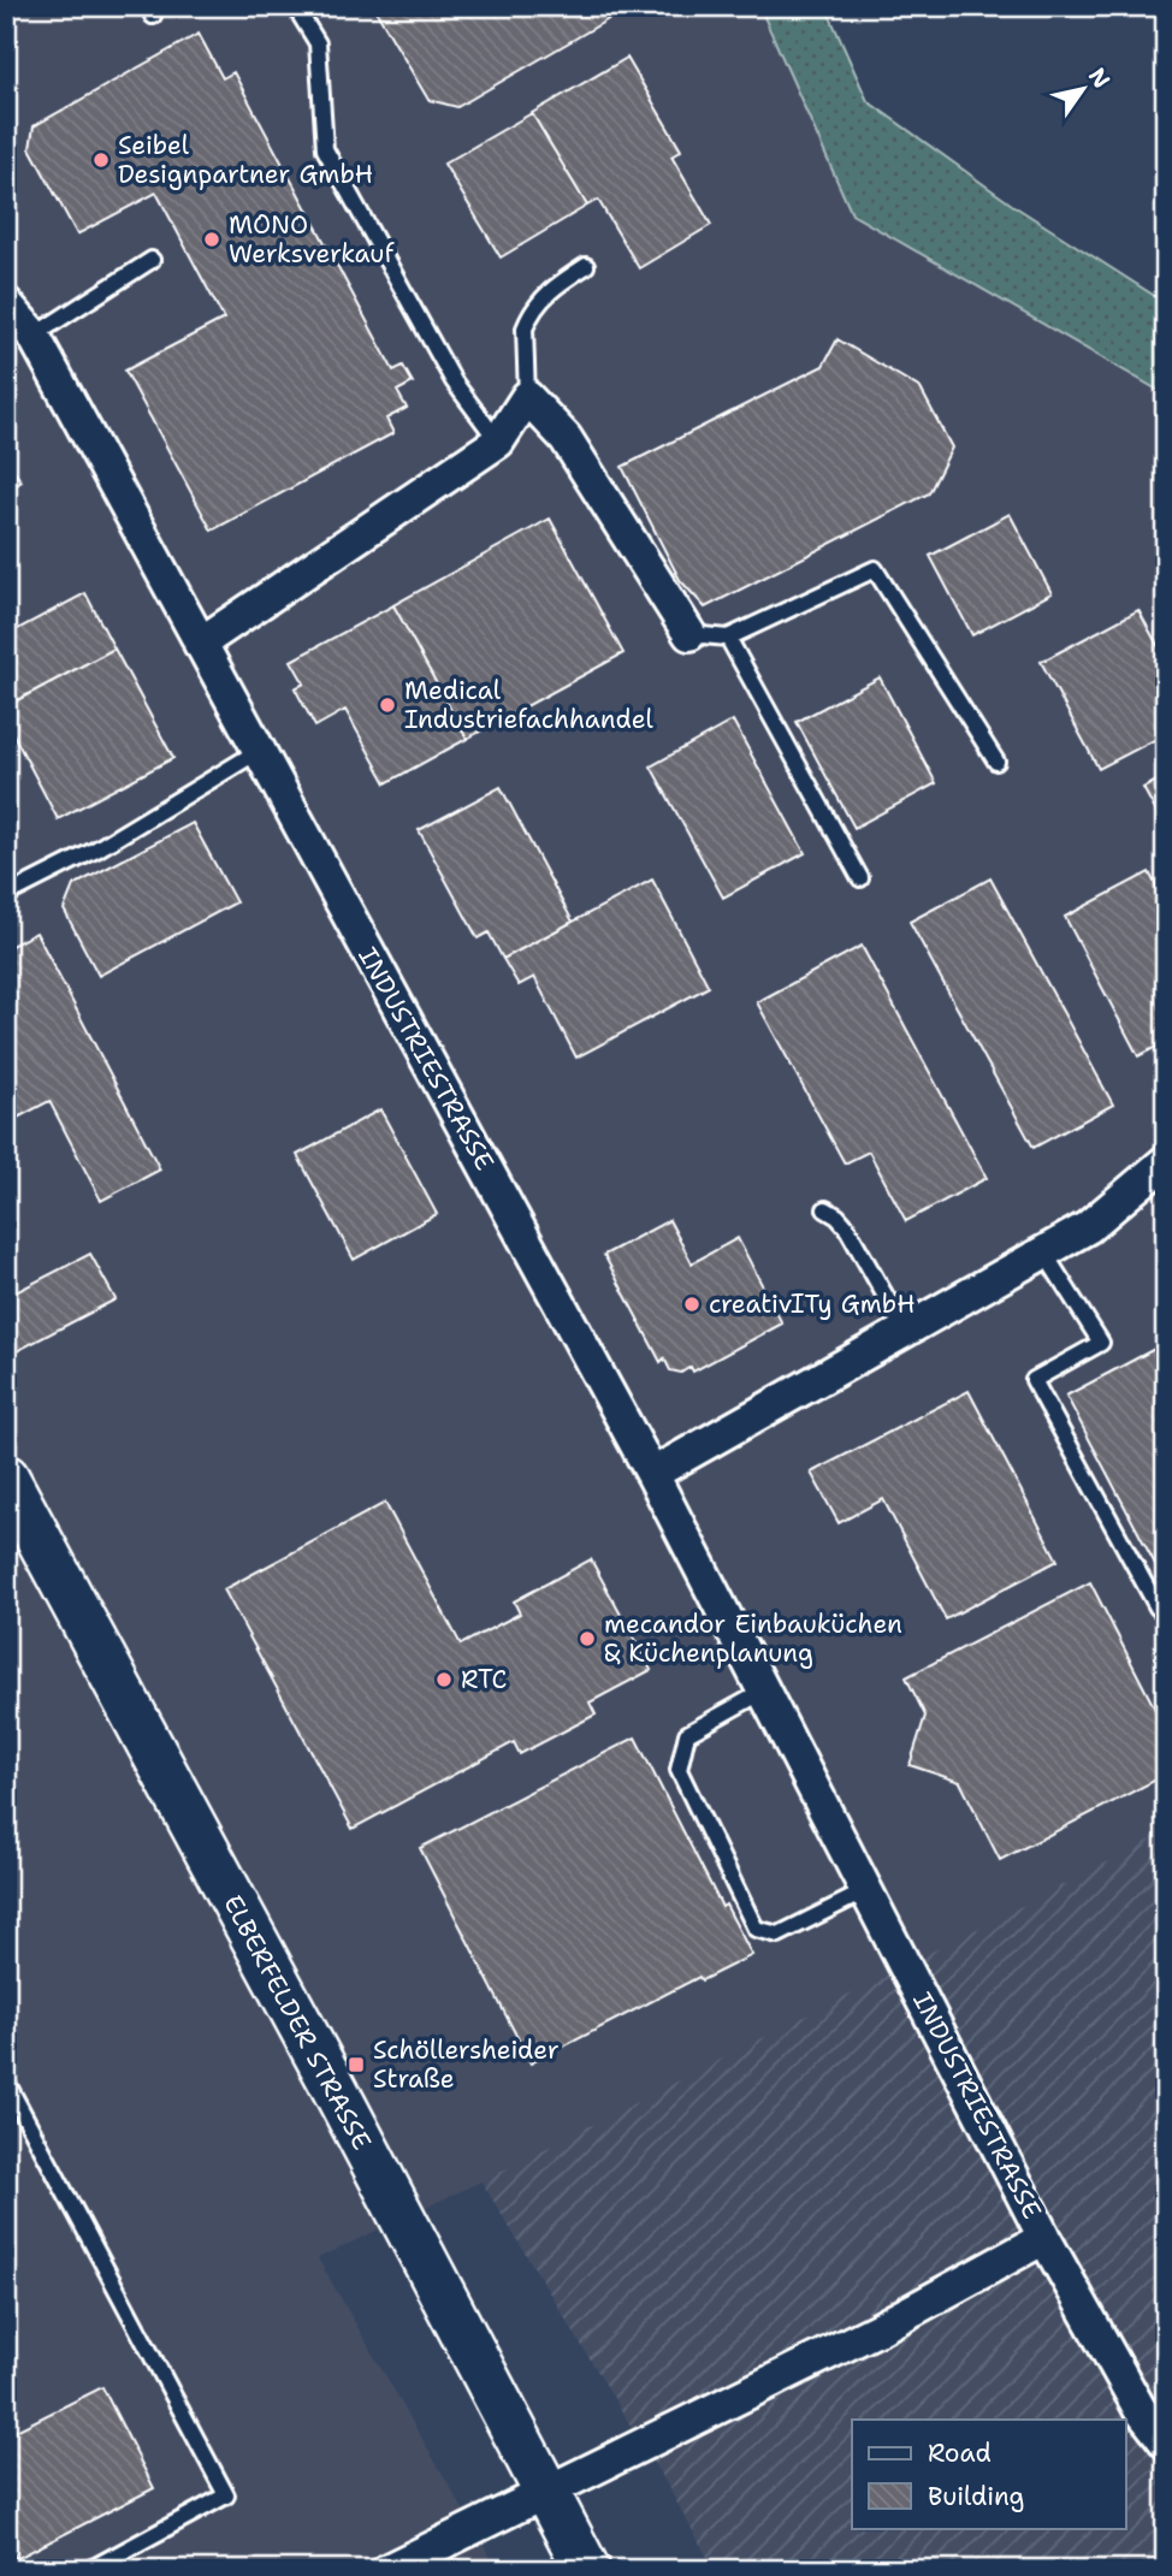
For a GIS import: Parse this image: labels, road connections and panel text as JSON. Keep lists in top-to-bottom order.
{
  "streets": {
    "street": ["INDUSTRIESTRASSE", "ELBERFELDER STRASSE"]
  },
  "crossings": [
    ["INDUSTRIESTRASSE", "ELBERFELDER STRASSE"]
  ],
  "places": {
    "other": [
      "Seibel Designpartner GmbH",
      "MONO Werksverkauf",
      "Medical Industriefachhandel",
      "creativITy GmbH",
      "mecandor Einbauküchen & Küchenplanung",
      "RTC"
    ],
    "transit": ["Schöllersheider Straße"]
  },
  "legend": ["Road", "Building"],
  "north": "top right"
}
